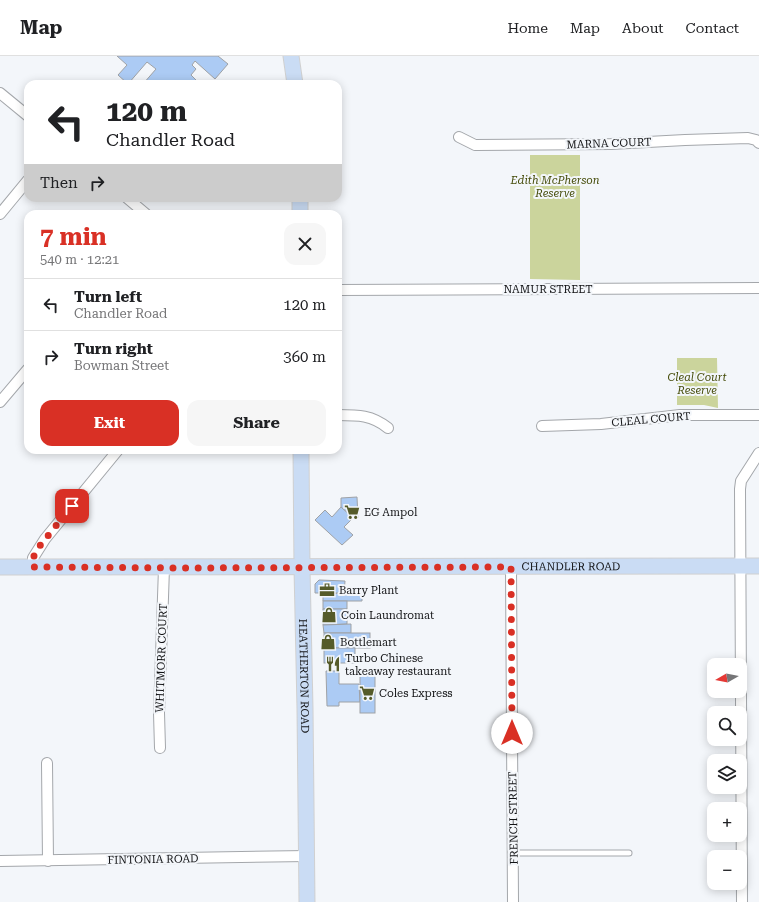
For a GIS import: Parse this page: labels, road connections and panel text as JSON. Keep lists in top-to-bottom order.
{
  "streets": {
    "main road": ["CHANDLER ROAD", "HEATHERTON ROAD"],
    "street": [
      "MARNA COURT",
      "NAMUR STREET",
      "CLEAL COURT",
      "WHITMORR COURT",
      "FRENCH STREET",
      "FINTONIA ROAD"
    ]
  },
  "crossings": [
    ["CHANDLER ROAD", "WHITMORR COURT"],
    ["CHANDLER ROAD", "HEATHERTON ROAD"],
    ["CHANDLER ROAD", "FRENCH STREET"],
    ["HEATHERTON ROAD", "FINTONIA ROAD"]
  ],
  "parks": ["Edith McPherson Reserve", "Cleal Court Reserve"],
  "places": {
    "supermarket": ["EG Ampol", "Coles Express"],
    "office": ["Barry Plant"],
    "shop": ["Coin Laundromat", "Bottlemart"],
    "restaurant": ["Turbo Chinese takeaway restaurant"]
  },
  "north": "left",
  "page": {
    "header": "Map",
    "nav": [
      "Home",
      "Map",
      "About",
      "Contact"
    ],
    "turn": ["120 m", "Chandler Road"],
    "then": "Then",
    "heading": ["7 min", "540 m · 12:21"],
    "list": [
      {
        "name": "Turn left",
        "note": "Chandler Road",
        "value": "120 m"
      },
      {
        "name": "Turn right",
        "note": "Bowman Street",
        "value": "360 m"
      }
    ],
    "buttons": ["Exit", "Share"],
    "map_buttons": ["+", "−"]
  }
}
